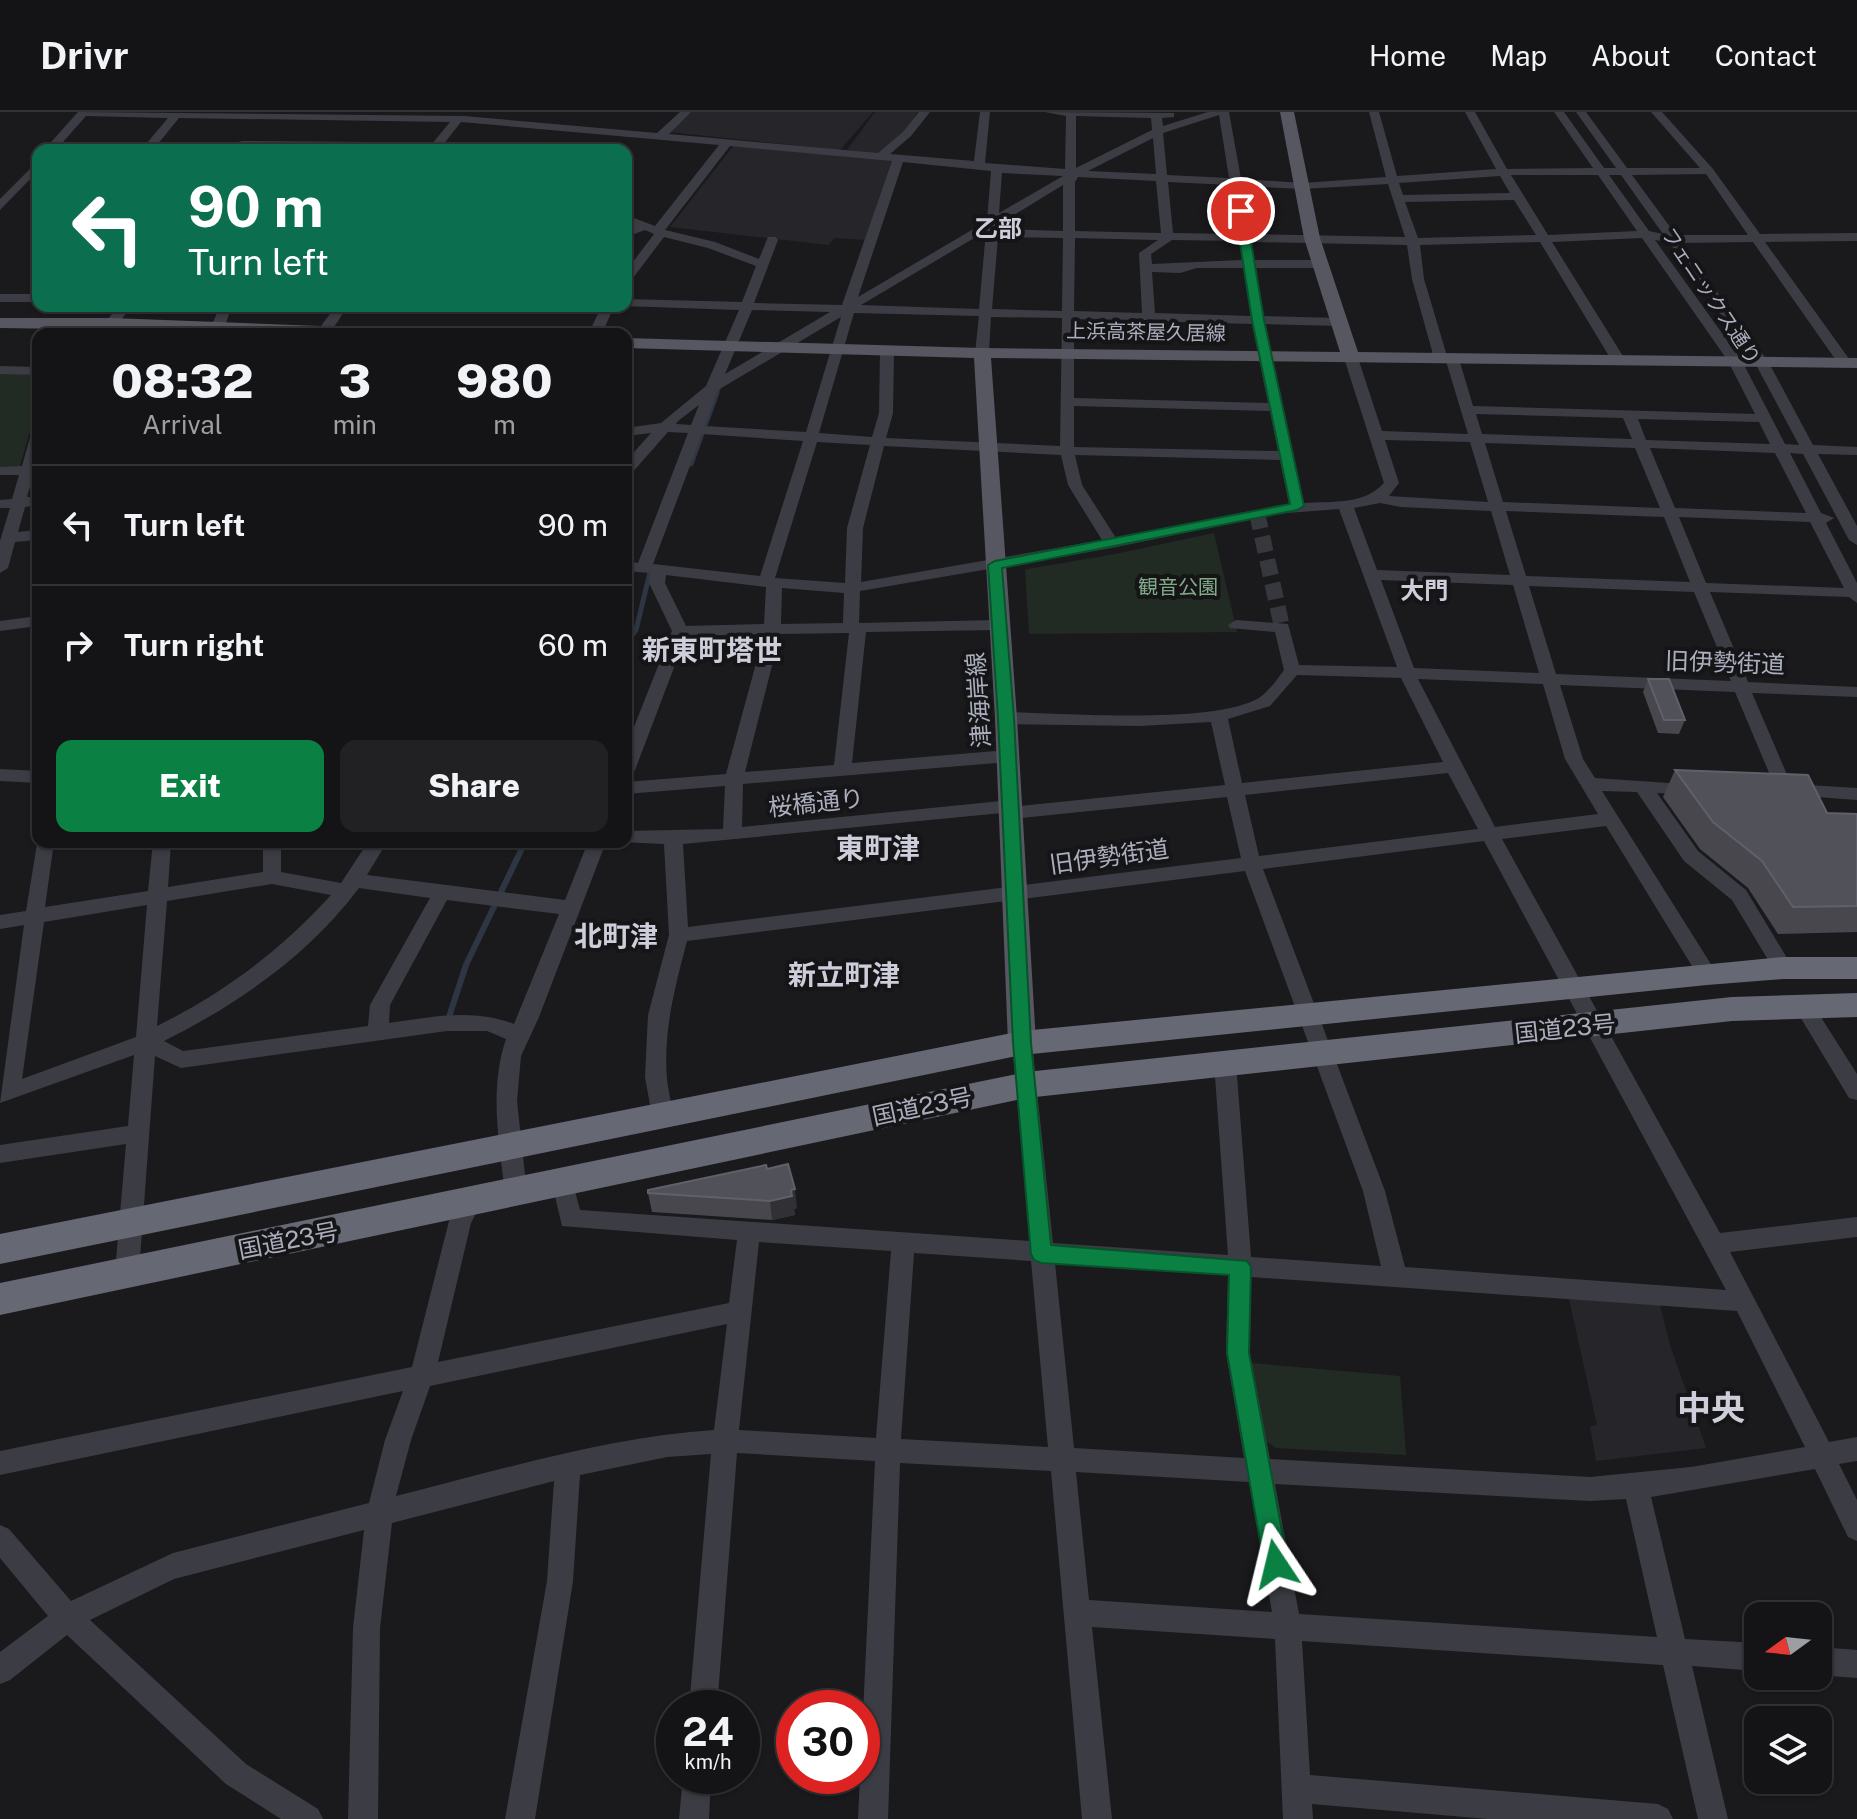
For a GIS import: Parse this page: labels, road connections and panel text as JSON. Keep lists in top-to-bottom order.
{
  "streets": {
    "highway": ["国道23号"],
    "main road": ["上浜高茶屋久居線", "津海岸線"],
    "street": ["フェニックス通り", "旧伊勢街道", "桜橋通り"]
  },
  "crossings": [
    ["フェニックス通り", "上浜高茶屋久居線"],
    ["上浜高茶屋久居線", "津海岸線"],
    ["旧伊勢街道", "津海岸線"],
    ["津海岸線", "桜橋通り"],
    ["津海岸線", "国道23号"]
  ],
  "districts": [
    "乙部",
    "大門",
    "新東町塔世",
    "東町津",
    "北町津",
    "新立町津",
    "中央"
  ],
  "parks": ["観音公園"],
  "north": "left",
  "page": {
    "header": "Drivr",
    "nav": [
      "Home",
      "Map",
      "About",
      "Contact"
    ],
    "turn": ["90 m", "Turn left"],
    "eta": [
      "08:32",
      "Arrival",
      "3",
      "min",
      "980",
      "m"
    ],
    "list": [
      {
        "name": "Turn left",
        "value": "90 m"
      },
      {
        "name": "Turn right",
        "value": "60 m"
      }
    ],
    "buttons": ["Exit", "Share"],
    "speed": "24 km/h",
    "limit": "30"
  }
}
